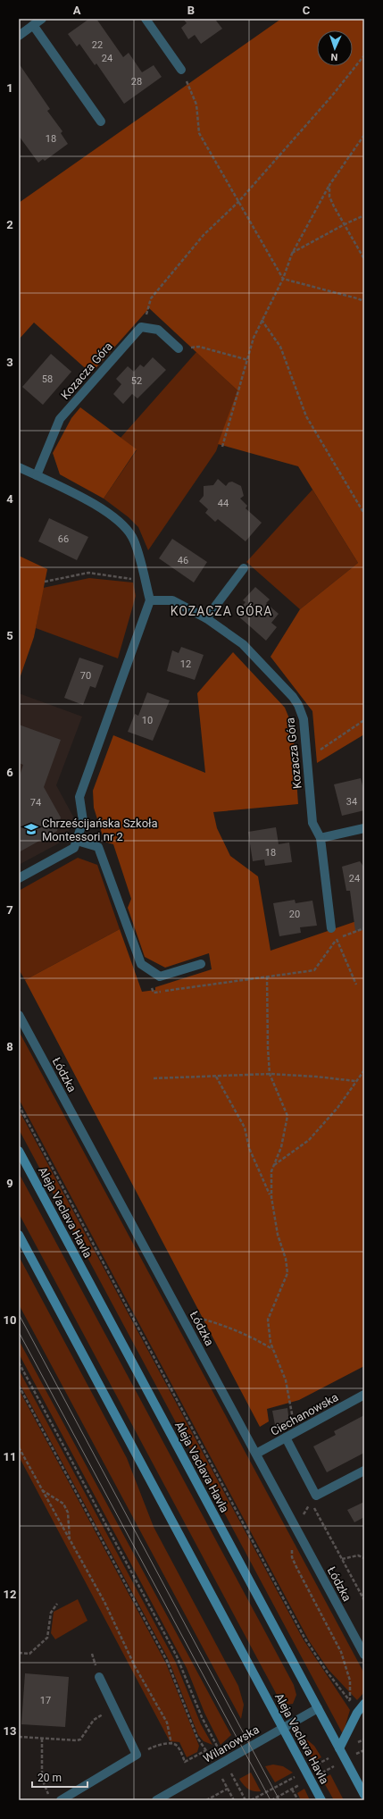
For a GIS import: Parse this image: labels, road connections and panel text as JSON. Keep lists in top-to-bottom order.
{
  "streets": {
    "main road": ["Aleja Vaclava Havla"],
    "street": [
      "Kozacza Góra",
      "Łódzka",
      "Ciechanowska",
      "Wilanowska"
    ]
  },
  "crossings": [
    ["Łódzka", "Ciechanowska"],
    ["Aleja Vaclava Havla", "Wilanowska"]
  ],
  "districts": ["KOZACZA GÓRA"],
  "places": {
    "school or university": ["Chrześcijańska Szkoła Montessori nr 2"]
  },
  "house_numbers": [
    "22",
    "24",
    "28",
    "18",
    "58",
    "52",
    "44",
    "66",
    "46",
    "12",
    "70",
    "10",
    "34",
    "74",
    "18",
    "24",
    "20",
    "17"
  ],
  "scale_bar": "20 m",
  "north": "bottom",
  "grid": {
    "columns": ["A", "B", "C"],
    "rows": [
      "1",
      "2",
      "3",
      "4",
      "5",
      "6",
      "7",
      "8",
      "9",
      "10",
      "11",
      "12",
      "13"
    ]
  }
}
